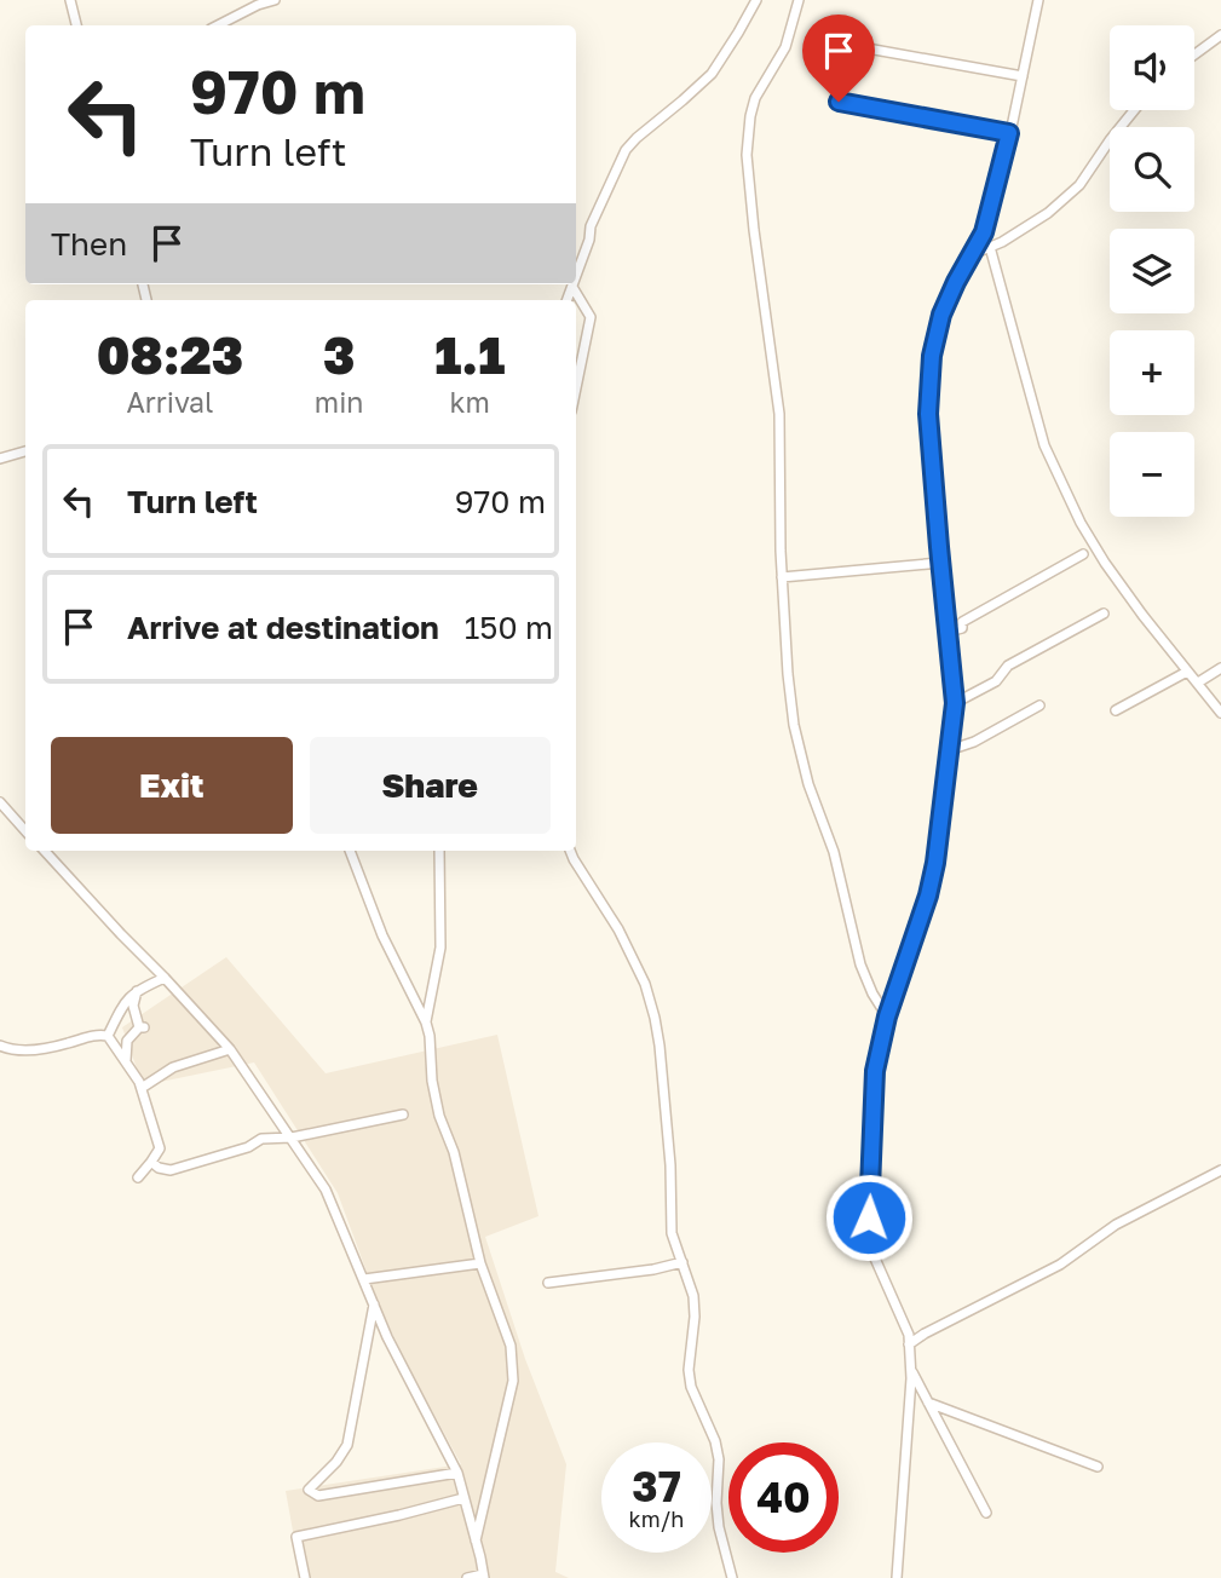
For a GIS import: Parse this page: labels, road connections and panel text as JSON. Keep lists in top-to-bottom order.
{
  "page": {
    "map_buttons": ["+", "−"],
    "turn": ["970 m", "Turn left"],
    "then": "Then",
    "eta": [
      "08:23",
      "Arrival",
      "3",
      "min",
      "1.1",
      "km"
    ],
    "list": [
      {
        "name": "Turn left",
        "value": "970 m"
      },
      {
        "name": "Arrive at destination",
        "value": "150 m"
      }
    ],
    "buttons": ["Exit", "Share"],
    "speed": "37 km/h",
    "limit": "40"
  }
}
